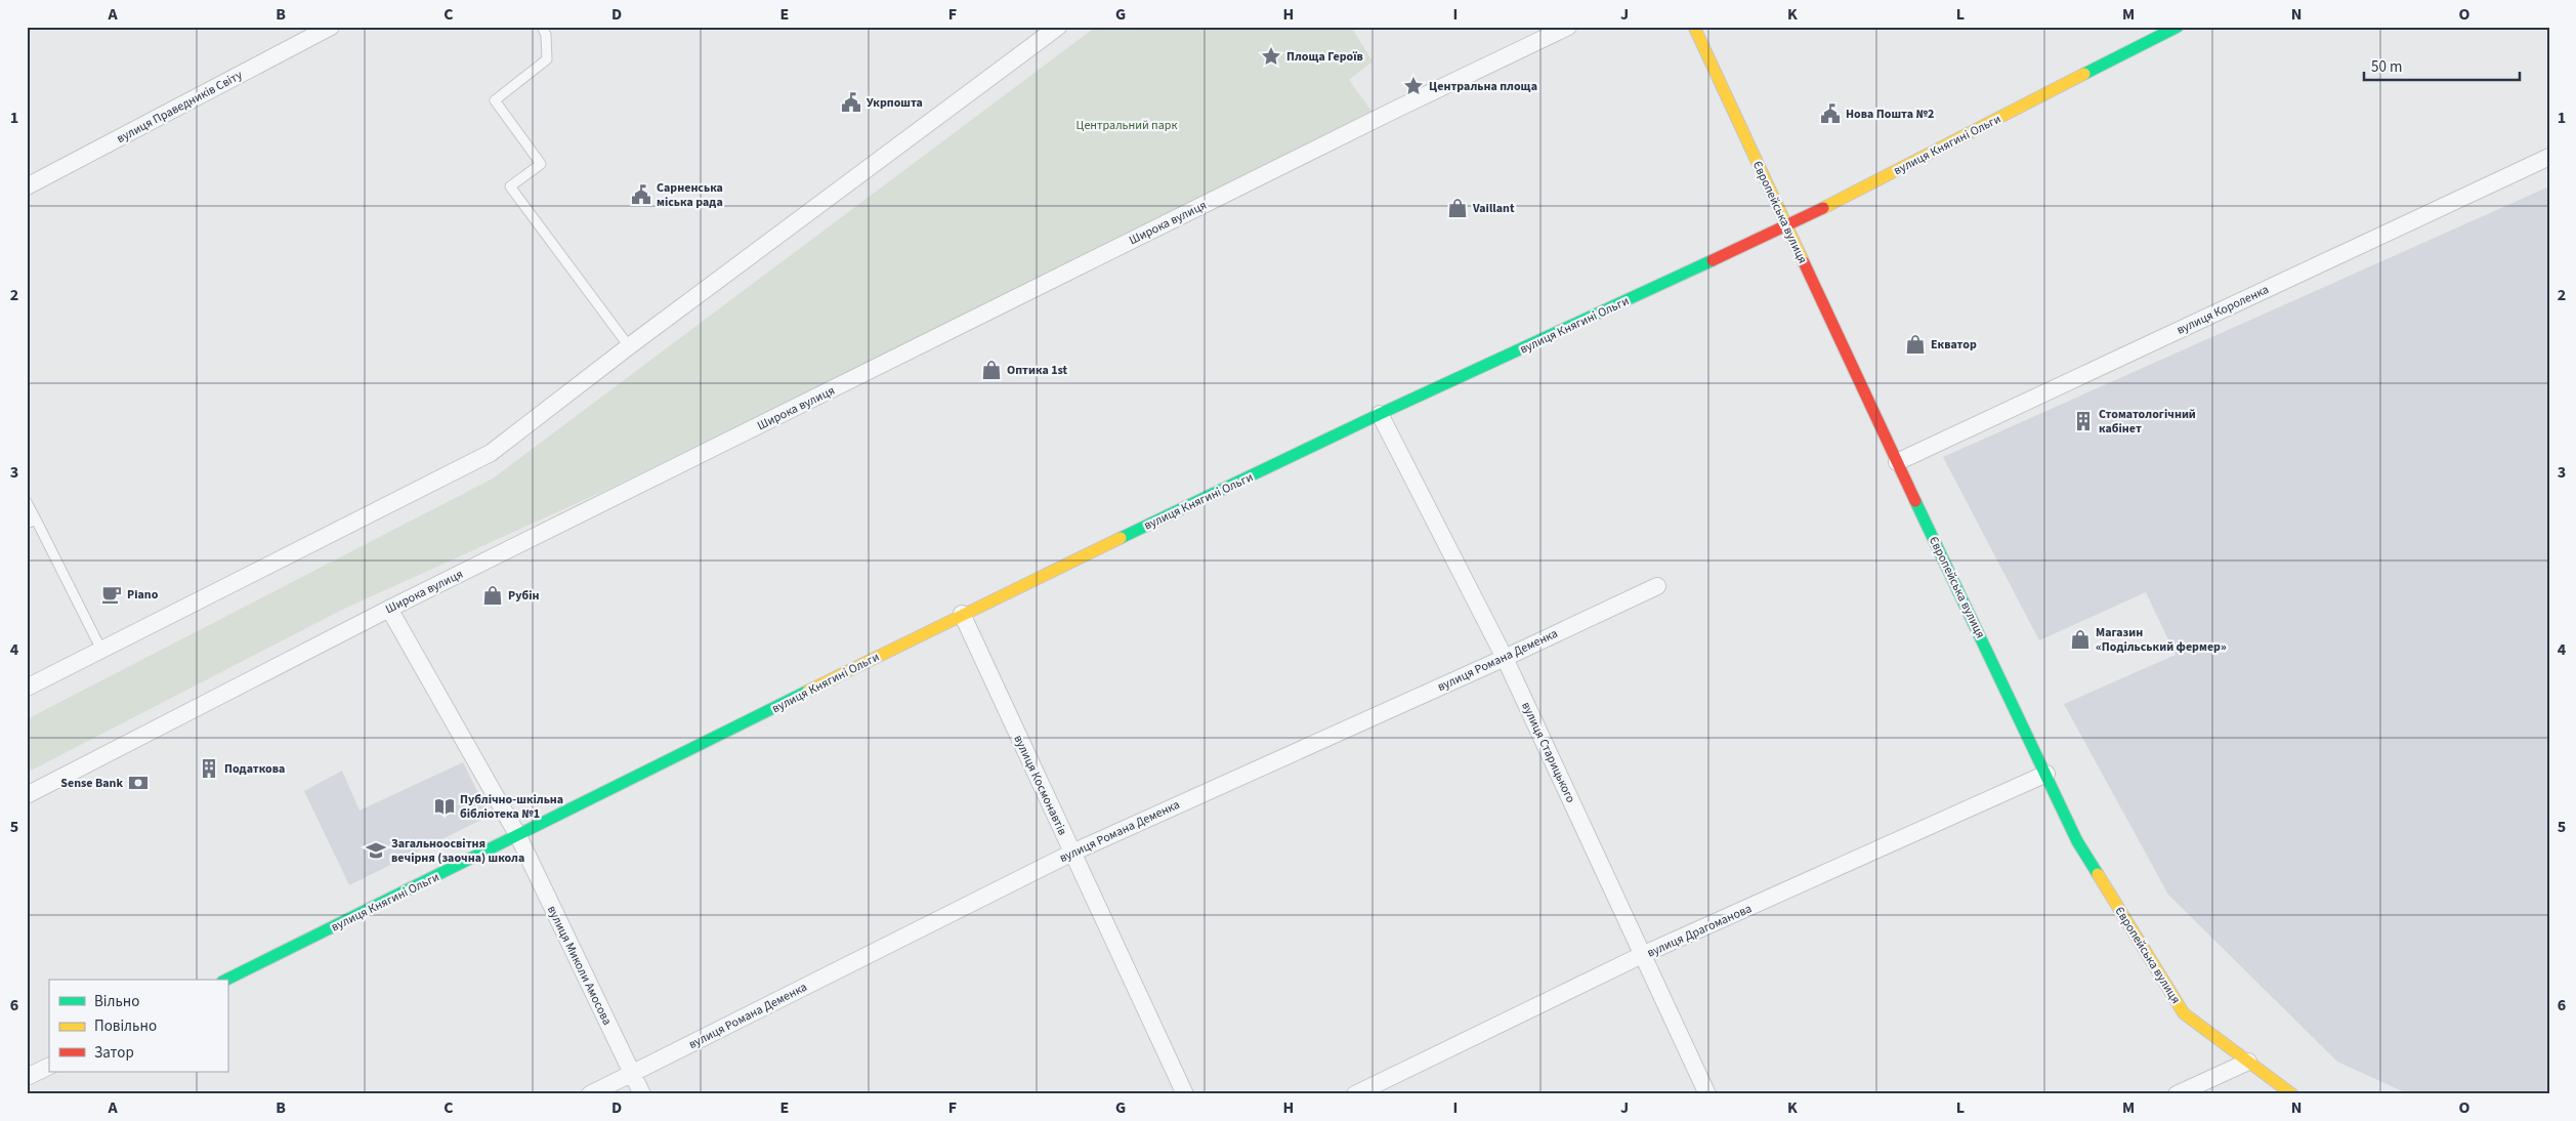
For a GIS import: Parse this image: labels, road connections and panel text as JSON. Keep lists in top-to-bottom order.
{
  "streets": {
    "street": [
      "вулиця Праведників Світу",
      "вулиця Княгині Ольги",
      "Європейська вулиця",
      "Широка вулиця",
      "вулиця Короленка",
      "вулиця Романа Деменка",
      "вулиця Старицького",
      "вулиця Космонавтів",
      "вулиця Драгоманова",
      "вулиця Миколи Амосова"
    ]
  },
  "crossings": [
    ["вулиця Княгині Ольги", "Європейська вулиця"],
    ["вулиця Княгині Ольги", "вулиця Старицького"],
    ["вулиця Княгині Ольги", "вулиця Космонавтів"],
    ["вулиця Княгині Ольги", "вулиця Миколи Амосова"],
    ["Європейська вулиця", "вулиця Короленка"],
    ["Європейська вулиця", "вулиця Драгоманова"],
    ["Широка вулиця", "вулиця Миколи Амосова"],
    ["вулиця Романа Деменка", "вулиця Старицького"],
    ["вулиця Романа Деменка", "вулиця Космонавтів"],
    ["вулиця Романа Деменка", "вулиця Миколи Амосова"],
    ["вулиця Старицького", "вулиця Драгоманова"]
  ],
  "parks": ["Центральний парк"],
  "places": {
    "place": ["Площа Героїв", "Центральна площа"],
    "public building": ["Укрпошта", "Нова Пошта №2", "Сарненська міська рада"],
    "shop": [
      "Vaillant",
      "Екватор",
      "Оптика 1st",
      "Рубін",
      "Магазин «Подільський фермер»"
    ],
    "building": ["Стоматологічний кабінет", "Податкова"],
    "cafe": ["Piano"],
    "bank": ["Sense Bank"],
    "library": ["Публічно-шкільна бібліотека №1"],
    "school or university": ["Загальноосвітня вечірня (заочна) школа"]
  },
  "legend": ["Вільно", "Повільно", "Затор"],
  "scale_bar": "50 m",
  "grid": {
    "columns": [
      "A",
      "B",
      "C",
      "D",
      "E",
      "F",
      "G",
      "H",
      "I",
      "J",
      "K",
      "L",
      "M",
      "N",
      "O"
    ],
    "rows": [
      "1",
      "2",
      "3",
      "4",
      "5",
      "6"
    ]
  }
}
